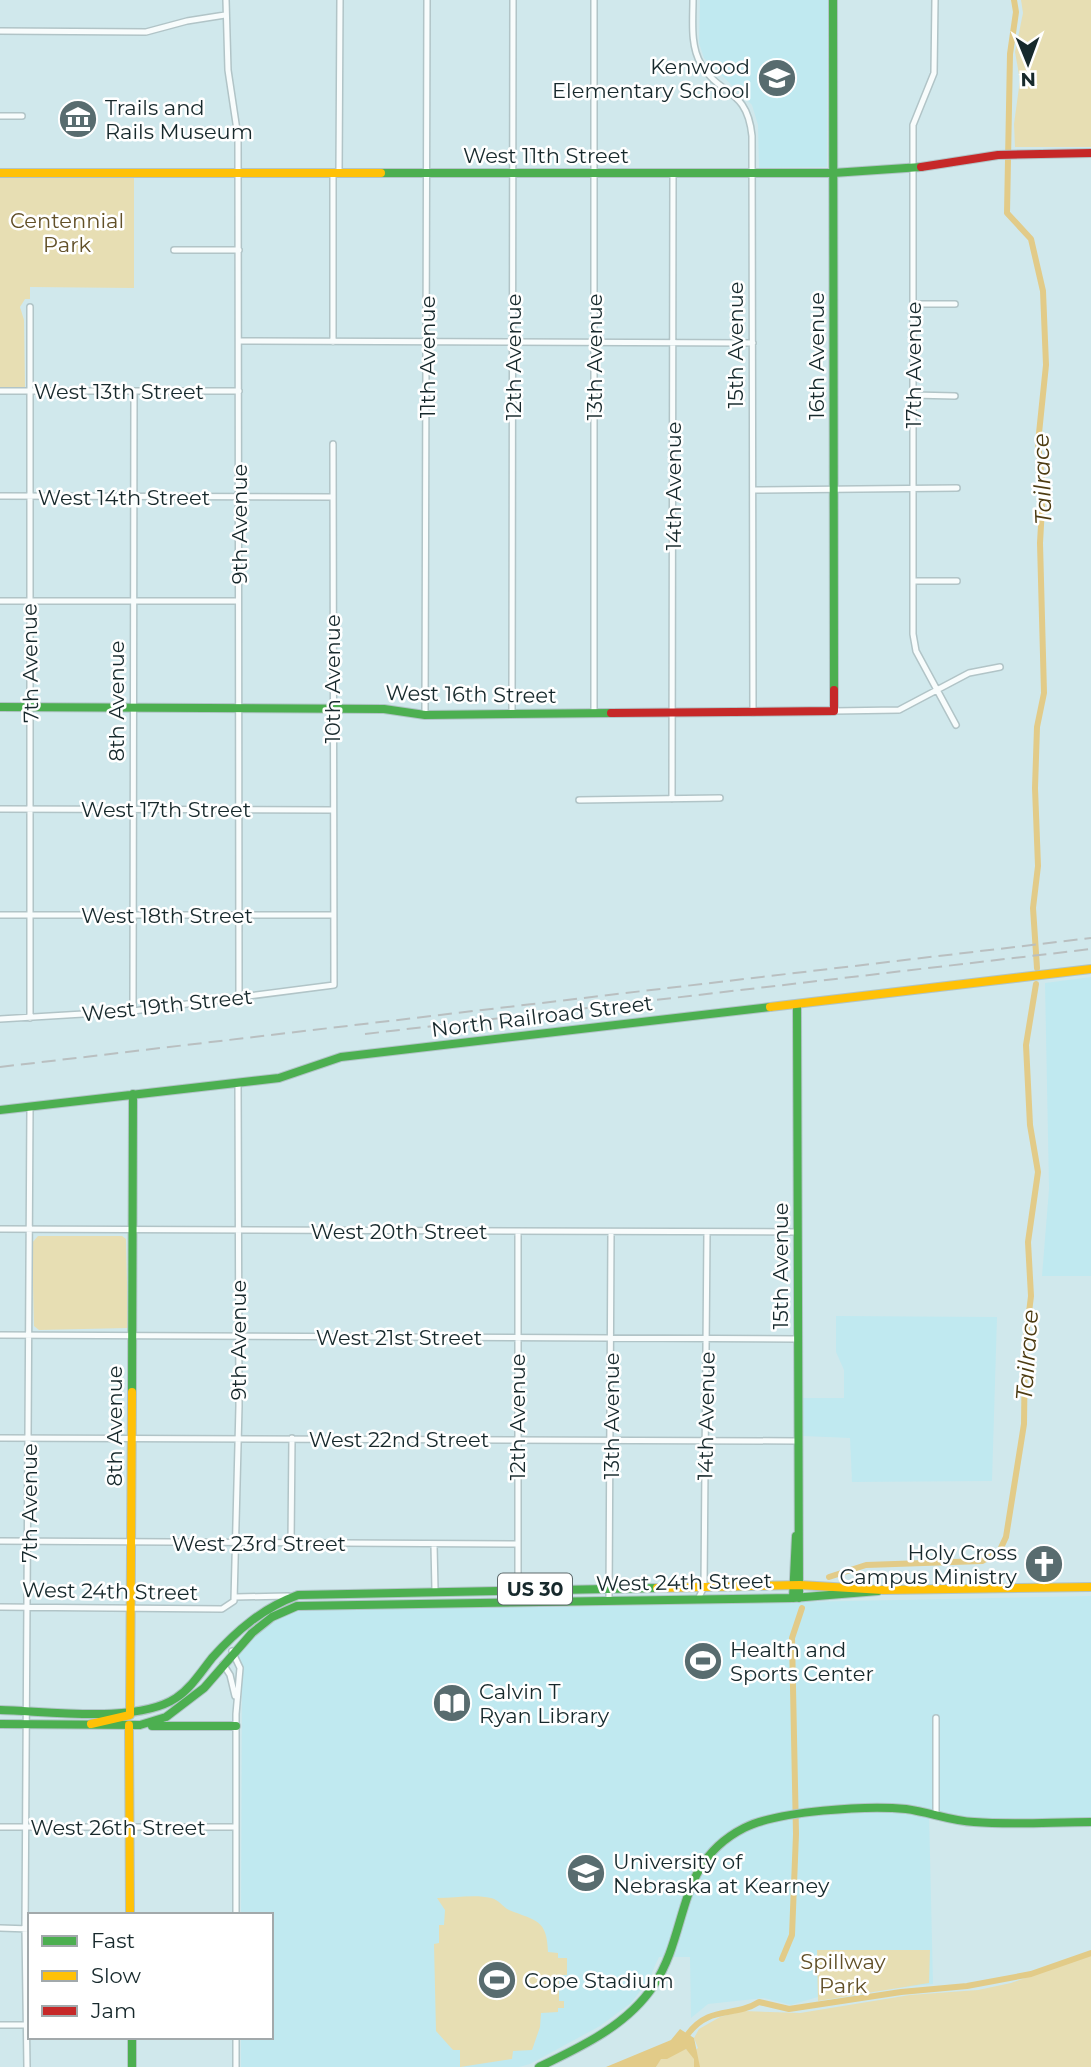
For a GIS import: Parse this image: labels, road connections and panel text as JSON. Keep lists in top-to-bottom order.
{
  "streets": {
    "main road": [
      "West 11th Street",
      "15th Avenue",
      "16th Avenue",
      "West 16th Street",
      "8th Avenue",
      "North Railroad Street",
      "West 24th Street",
      "US 30"
    ],
    "street": [
      "11th Avenue",
      "12th Avenue",
      "13th Avenue",
      "17th Avenue",
      "West 13th Street",
      "14th Avenue",
      "West 14th Street",
      "9th Avenue",
      "7th Avenue",
      "10th Avenue",
      "West 17th Street",
      "West 18th Street",
      "West 19th Street",
      "West 20th Street",
      "West 21st Street",
      "West 22nd Street",
      "West 23rd Street",
      "West 26th Street"
    ]
  },
  "crossings": [
    ["West 11th Street", "15th Avenue"],
    ["West 11th Street", "16th Avenue"],
    ["West 11th Street", "11th Avenue"],
    ["West 11th Street", "12th Avenue"],
    ["West 11th Street", "13th Avenue"],
    ["West 11th Street", "17th Avenue"],
    ["West 11th Street", "14th Avenue"],
    ["West 11th Street", "9th Avenue"],
    ["15th Avenue", "West 16th Street"],
    ["15th Avenue", "North Railroad Street"],
    ["15th Avenue", "West 20th Street"],
    ["15th Avenue", "West 21st Street"],
    ["15th Avenue", "West 22nd Street"],
    ["15th Avenue", "West 24th Street"],
    ["16th Avenue", "West 16th Street"],
    ["11th Avenue", "West 16th Street"],
    ["12th Avenue", "West 16th Street"],
    ["12th Avenue", "West 20th Street"],
    ["12th Avenue", "West 21st Street"],
    ["12th Avenue", "West 22nd Street"],
    ["12th Avenue", "West 23rd Street"],
    ["12th Avenue", "West 24th Street"],
    ["13th Avenue", "West 16th Street"],
    ["13th Avenue", "West 20th Street"],
    ["13th Avenue", "West 21st Street"],
    ["13th Avenue", "West 22nd Street"],
    ["13th Avenue", "West 24th Street"],
    ["17th Avenue", "West 16th Street"],
    ["West 13th Street", "9th Avenue"],
    ["West 13th Street", "7th Avenue"],
    ["West 13th Street", "8th Avenue"],
    ["14th Avenue", "West 16th Street"],
    ["14th Avenue", "West 20th Street"],
    ["14th Avenue", "West 21st Street"],
    ["14th Avenue", "West 22nd Street"],
    ["14th Avenue", "West 24th Street"],
    ["West 14th Street", "9th Avenue"],
    ["West 14th Street", "7th Avenue"],
    ["West 14th Street", "10th Avenue"],
    ["West 14th Street", "8th Avenue"],
    ["9th Avenue", "West 16th Street"],
    ["9th Avenue", "West 17th Street"],
    ["9th Avenue", "West 18th Street"],
    ["9th Avenue", "West 19th Street"],
    ["9th Avenue", "North Railroad Street"],
    ["9th Avenue", "West 20th Street"],
    ["9th Avenue", "West 21st Street"],
    ["9th Avenue", "West 22nd Street"],
    ["9th Avenue", "West 23rd Street"],
    ["9th Avenue", "West 24th Street"],
    ["7th Avenue", "West 16th Street"],
    ["7th Avenue", "West 17th Street"],
    ["7th Avenue", "West 18th Street"],
    ["7th Avenue", "West 19th Street"],
    ["7th Avenue", "North Railroad Street"],
    ["7th Avenue", "West 20th Street"],
    ["7th Avenue", "West 21st Street"],
    ["7th Avenue", "West 22nd Street"],
    ["7th Avenue", "West 23rd Street"],
    ["7th Avenue", "West 24th Street"],
    ["7th Avenue", "US 30"],
    ["7th Avenue", "West 26th Street"],
    ["10th Avenue", "West 16th Street"],
    ["10th Avenue", "West 17th Street"],
    ["10th Avenue", "West 18th Street"],
    ["10th Avenue", "West 19th Street"],
    ["West 16th Street", "8th Avenue"],
    ["8th Avenue", "West 17th Street"],
    ["8th Avenue", "West 18th Street"],
    ["8th Avenue", "West 19th Street"],
    ["8th Avenue", "North Railroad Street"],
    ["8th Avenue", "West 20th Street"],
    ["8th Avenue", "West 21st Street"],
    ["8th Avenue", "West 22nd Street"],
    ["8th Avenue", "West 23rd Street"],
    ["8th Avenue", "West 24th Street"],
    ["8th Avenue", "US 30"],
    ["West 24th Street", "US 30"]
  ],
  "water": ["Tailrace"],
  "parks": ["Centennial Park", "Spillway Park"],
  "places": {
    "school or university": ["Kenwood Elementary School", "University of Nebraska at Kearney"],
    "museum": ["Trails and Rails Museum"],
    "church": ["Holy Cross Campus Ministry"],
    "sports": ["Health and Sports Center", "Cope Stadium"],
    "library": ["Calvin T Ryan Library"]
  },
  "legend": ["Fast", "Slow", "Jam"],
  "north": "bottom"
}
